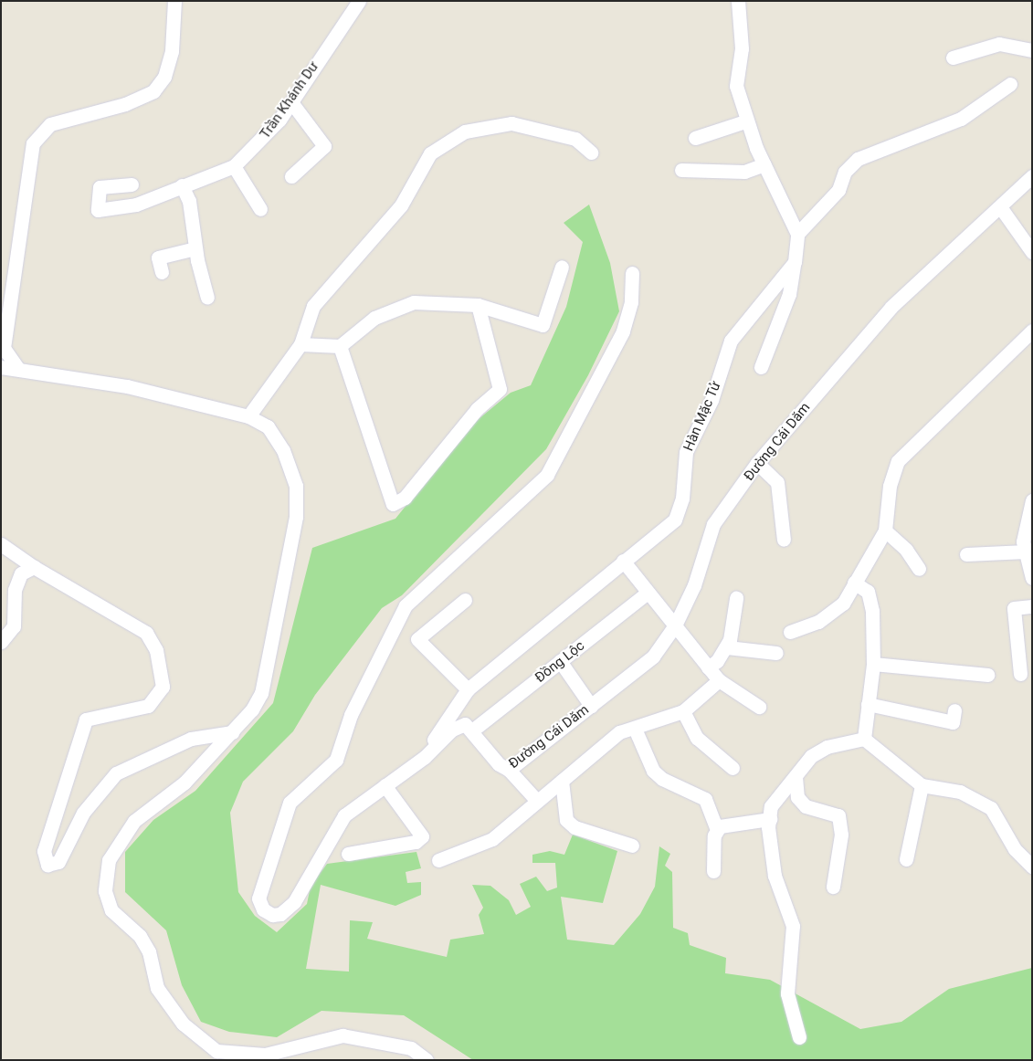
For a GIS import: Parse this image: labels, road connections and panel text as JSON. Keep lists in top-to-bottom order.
{
  "streets": {
    "street": [
      "Trần Khánh Dư",
      "Hàn Mặc Tử",
      "Đường Cái Dăm",
      "Đồng Lộc"
    ]
  },
  "crossings": [
    ["Đường Cái Dăm", "Đồng Lộc"]
  ]
}
